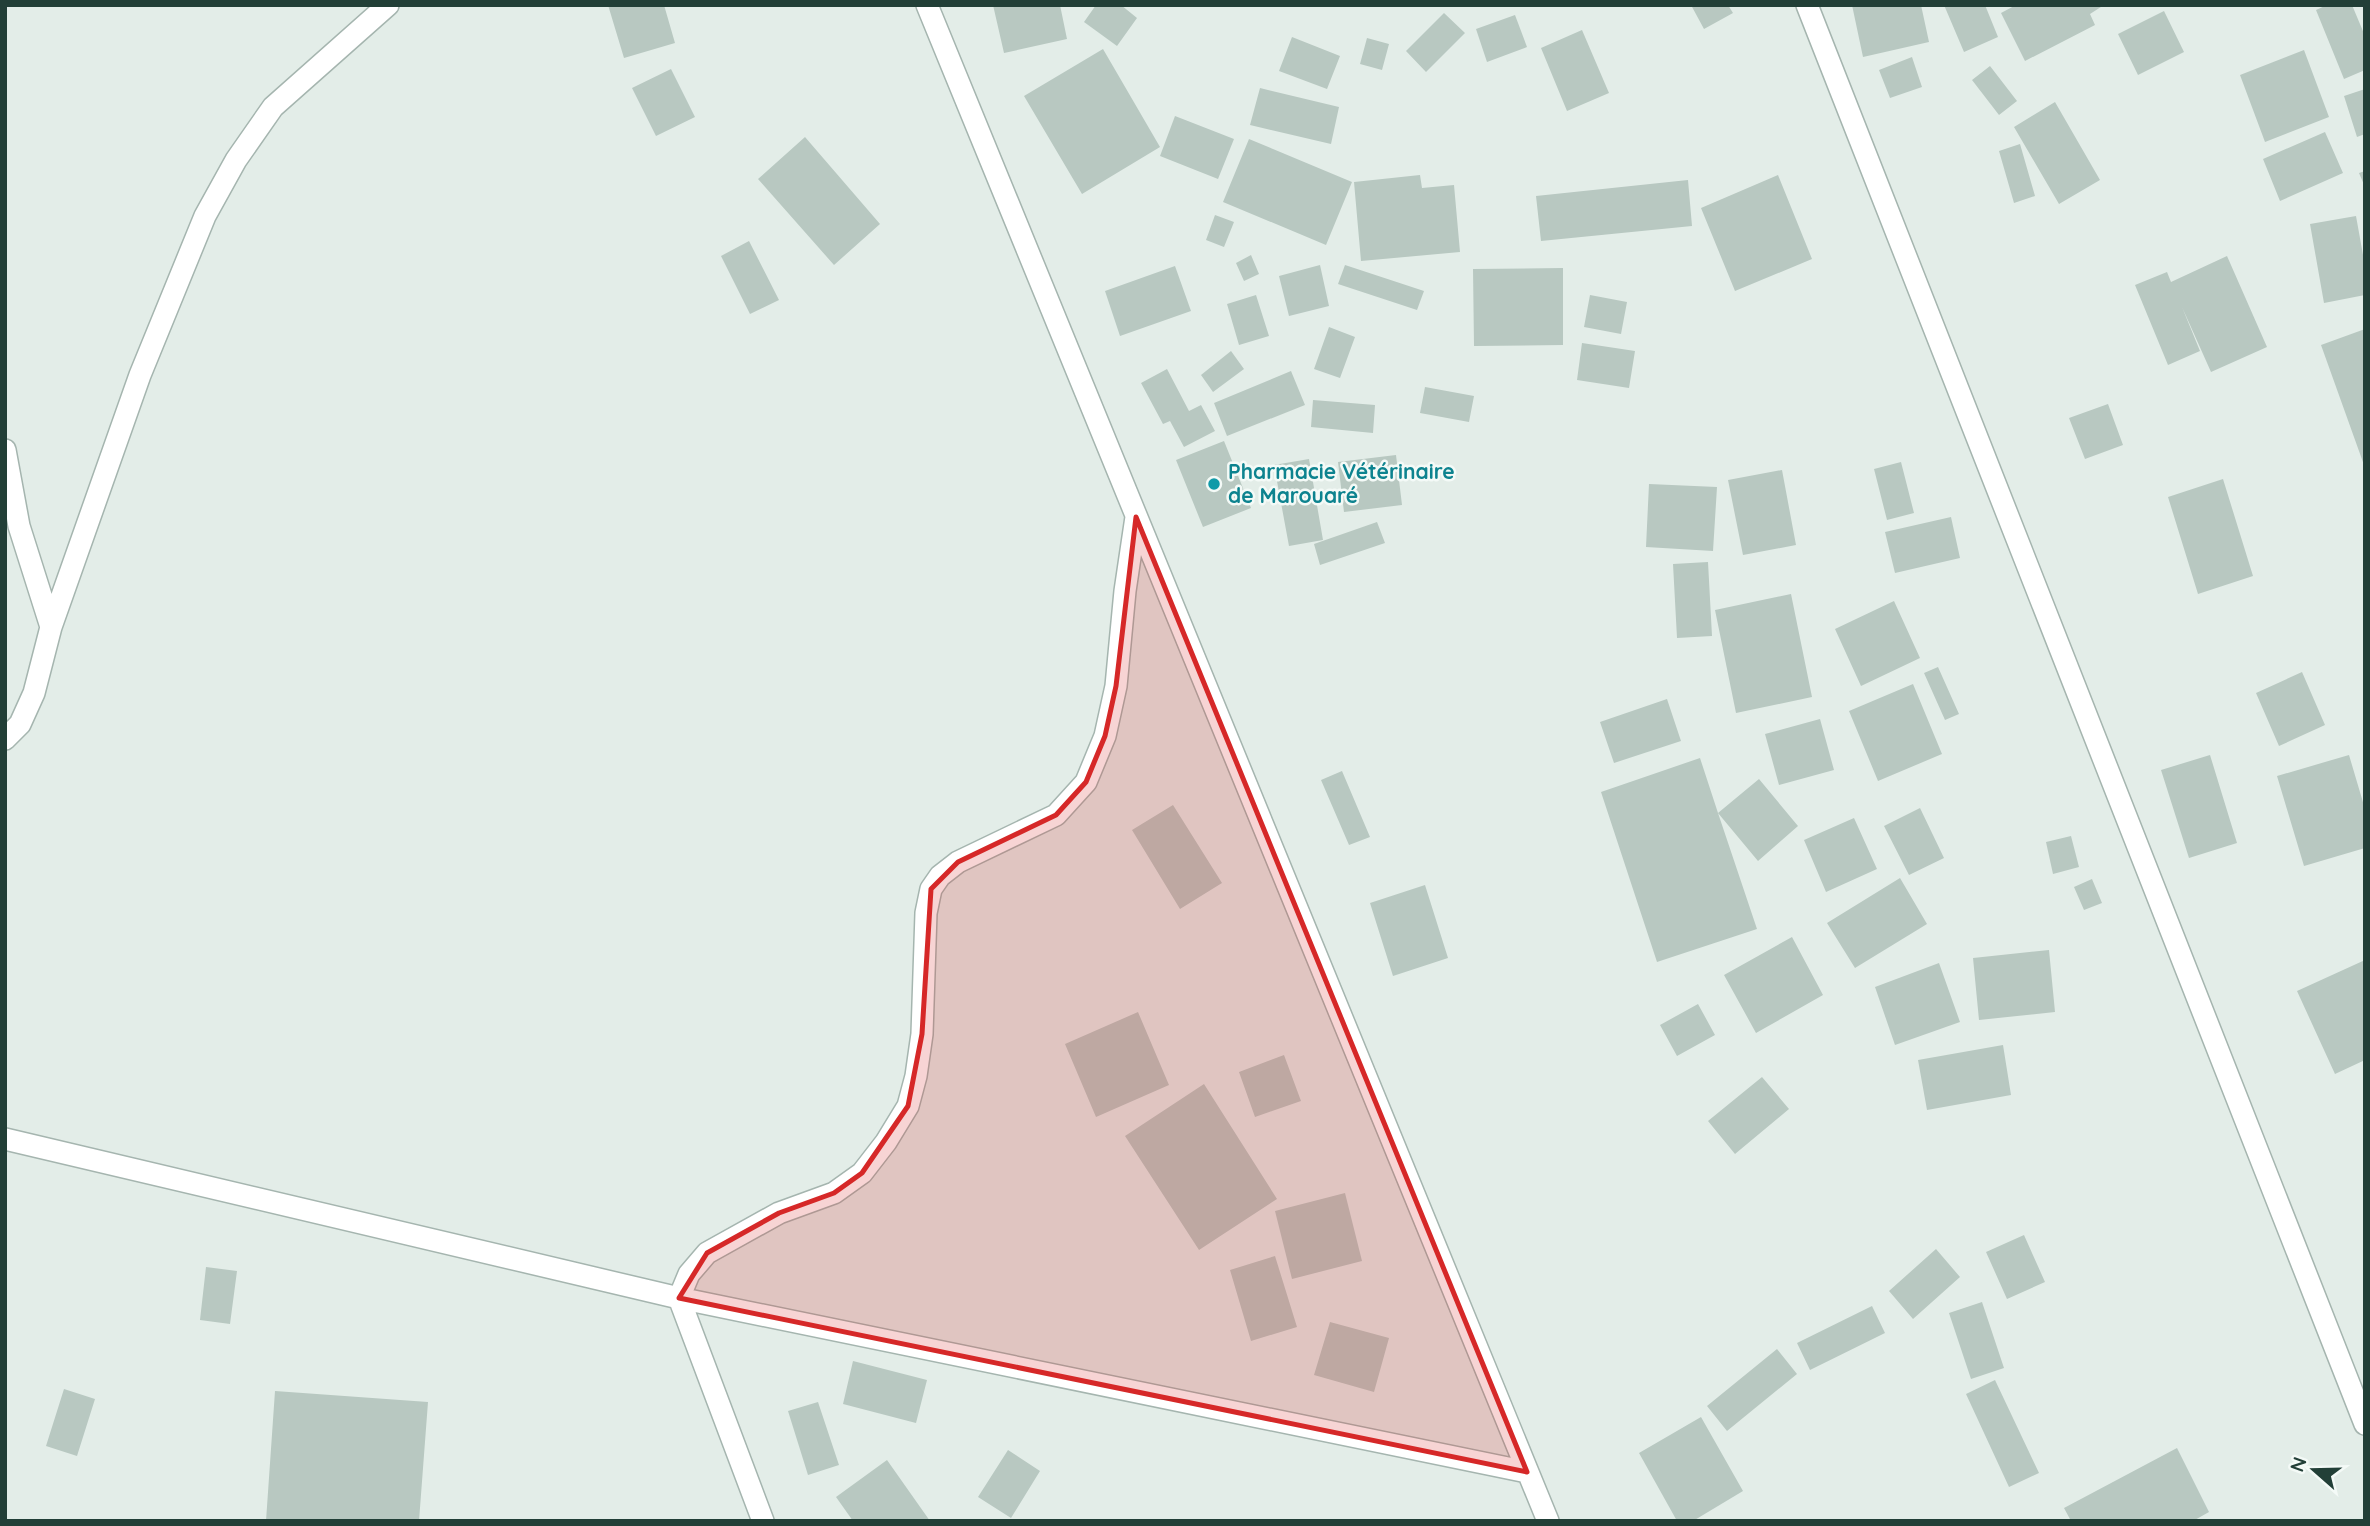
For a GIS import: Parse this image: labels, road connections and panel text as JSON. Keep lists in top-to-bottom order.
{
  "places": ["Pharmacie Vétérinaire de Marouaré"],
  "north": "left"
}
